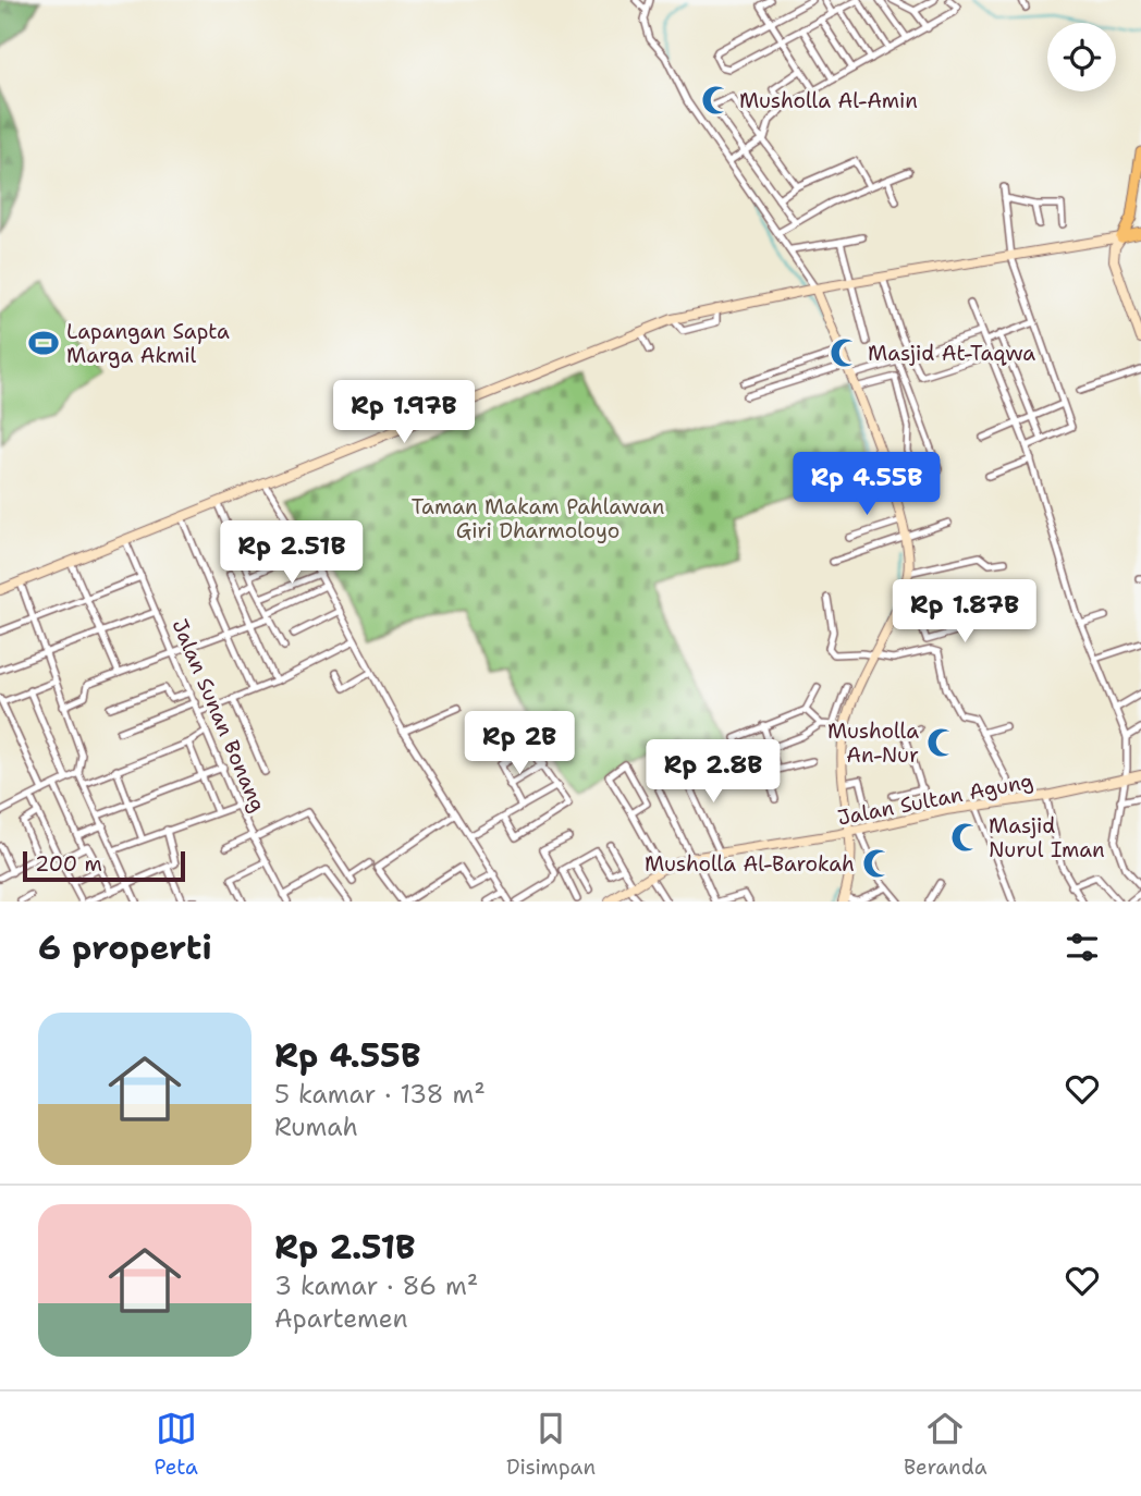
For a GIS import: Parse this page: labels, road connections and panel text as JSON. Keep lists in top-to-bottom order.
{
  "streets": {
    "main road": ["Jalan Sultan Agung"],
    "street": ["Jalan Sunan Bonang"]
  },
  "parks": ["Taman Makam Pahlawan Giri Dharmoloyo"],
  "places": {
    "mosque": [
      "Musholla Al-Amin",
      "Masjid At-Taqwa",
      "Musholla An-Nur",
      "Masjid Nurul Iman",
      "Musholla Al-Barokah"
    ],
    "sports": ["Lapangan Sapta Marga Akmil"]
  },
  "scale_bar": "200 m",
  "page": {
    "price": [
      "Rp 1.97B",
      "Rp 4.55B",
      "Rp 2.51B",
      "Rp 1.87B",
      "Rp 2B",
      "Rp 2.8B"
    ],
    "scale": "200 m",
    "heading": "6 properti",
    "list": [
      {
        "name": "Rp 4.55B",
        "note": "5 kamar · 138 m² · Rumah"
      },
      {
        "name": "Rp 2.51B",
        "note": "3 kamar · 86 m² · Apartemen"
      }
    ],
    "tabs": ["Peta", "Disimpan", "Beranda"]
  }
}
